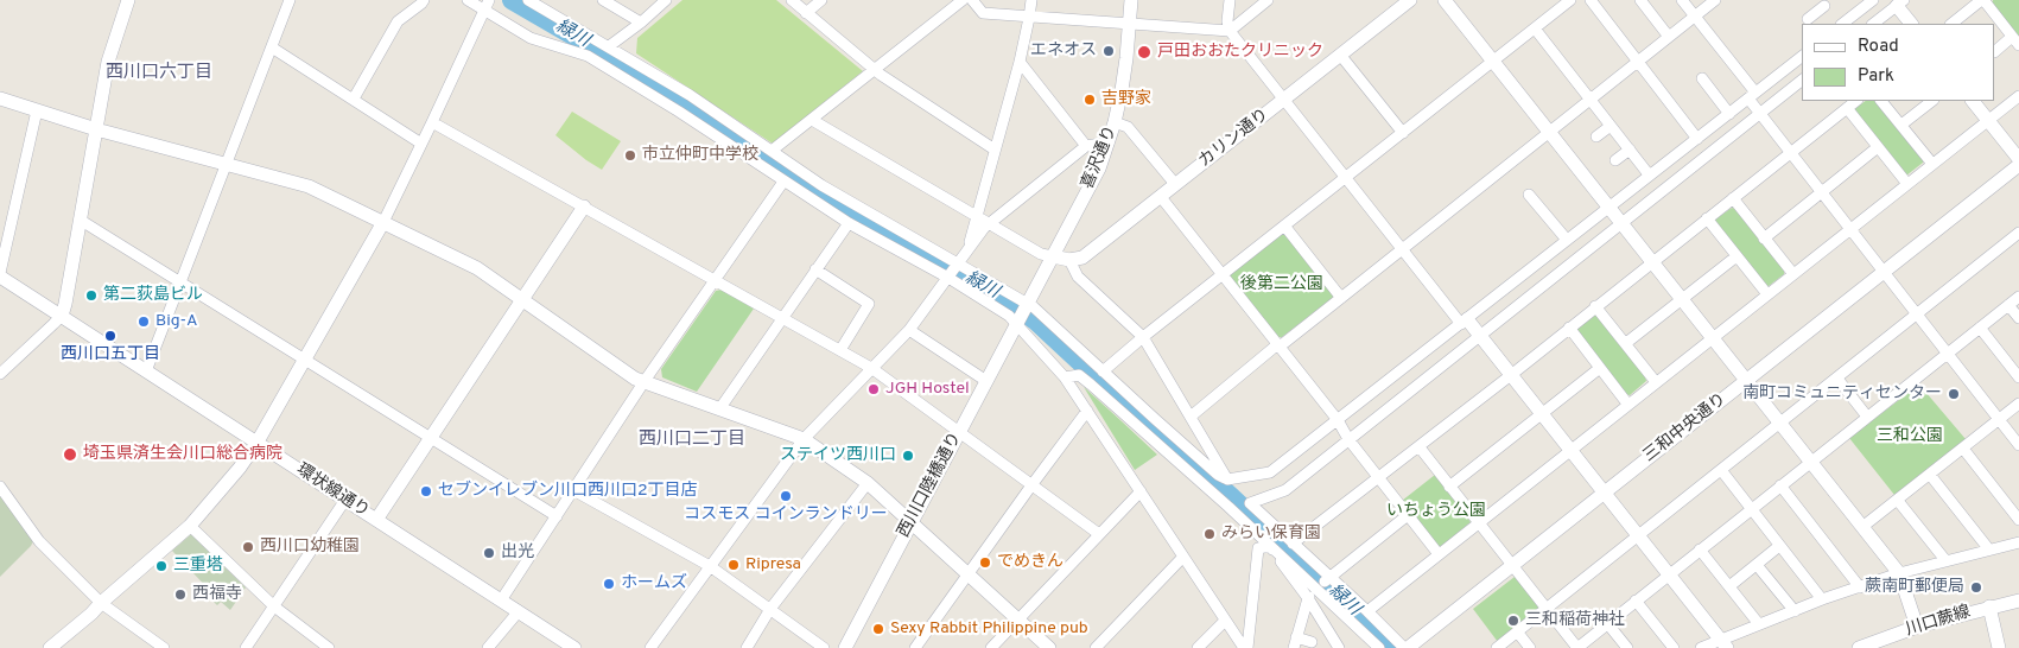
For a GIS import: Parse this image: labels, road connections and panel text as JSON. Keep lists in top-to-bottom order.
{
  "streets": {
    "street": [
      "カリン通り",
      "喜沢通り",
      "三和中央通り",
      "西川口陸橋通り",
      "環状線通り",
      "川口蕨線"
    ]
  },
  "crossings": [
    ["喜沢通り", "西川口陸橋通り"]
  ],
  "districts": ["西川口六丁目", "西川口二丁目"],
  "water": ["緑川"],
  "parks": ["後第二公園", "三和公園", "いちょう公園"],
  "places": [
    "エネオス",
    "戸田おおたクリニック",
    "吉野家",
    "市立仲町中学校",
    "第二荻島ビル",
    "Big-A",
    "西川口五丁目",
    "JGH Hostel",
    "南町コミュニティセンター",
    "埼玉県済生会川口総合病院",
    "ステイツ西川口",
    "セブンイレブン川口西川口2丁目店",
    "コスモス コインランドリー",
    "みらい保育園",
    "西川口幼稚園",
    "出光",
    "でめきん",
    "Ripresa",
    "三重塔",
    "ホームズ",
    "蕨南町郵便局",
    "西福寺",
    "三和稲荷神社",
    "Sexy Rabbit Philippine pub"
  ],
  "legend": ["Road", "Park"]
}
